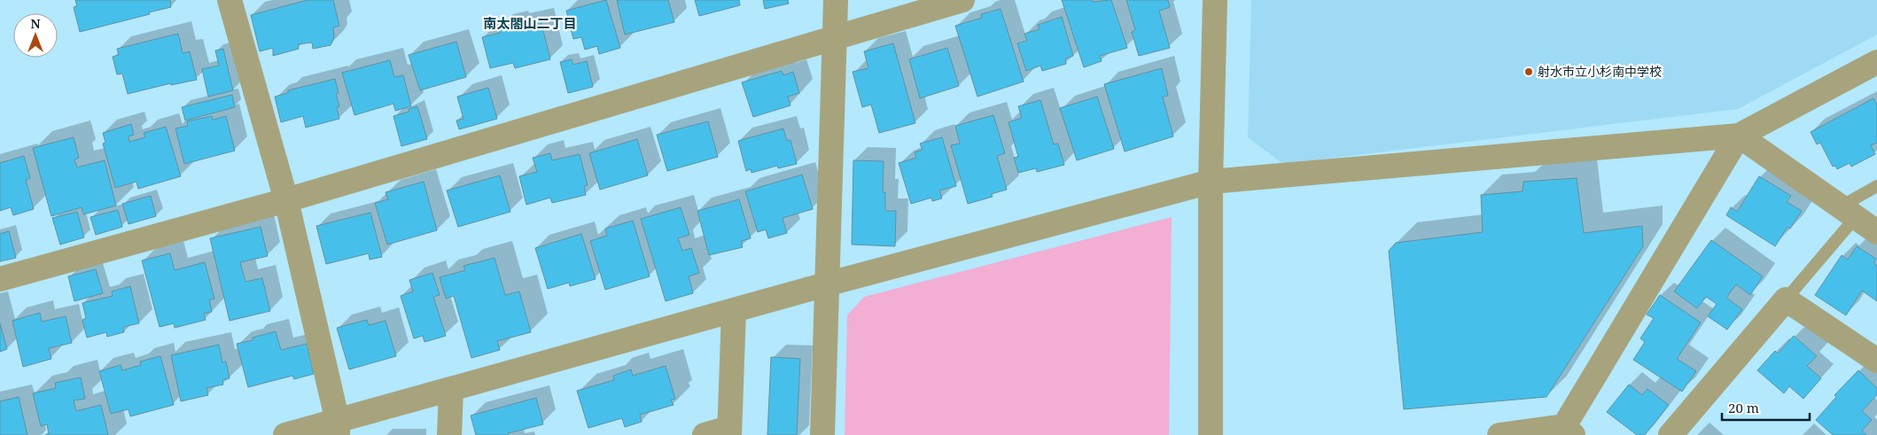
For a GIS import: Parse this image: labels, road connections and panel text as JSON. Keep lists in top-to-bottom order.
{
  "districts": ["南太閤山二丁目"],
  "places": ["射水市立小杉南中学校"],
  "scale_bar": "20 m",
  "north": "top"
}
